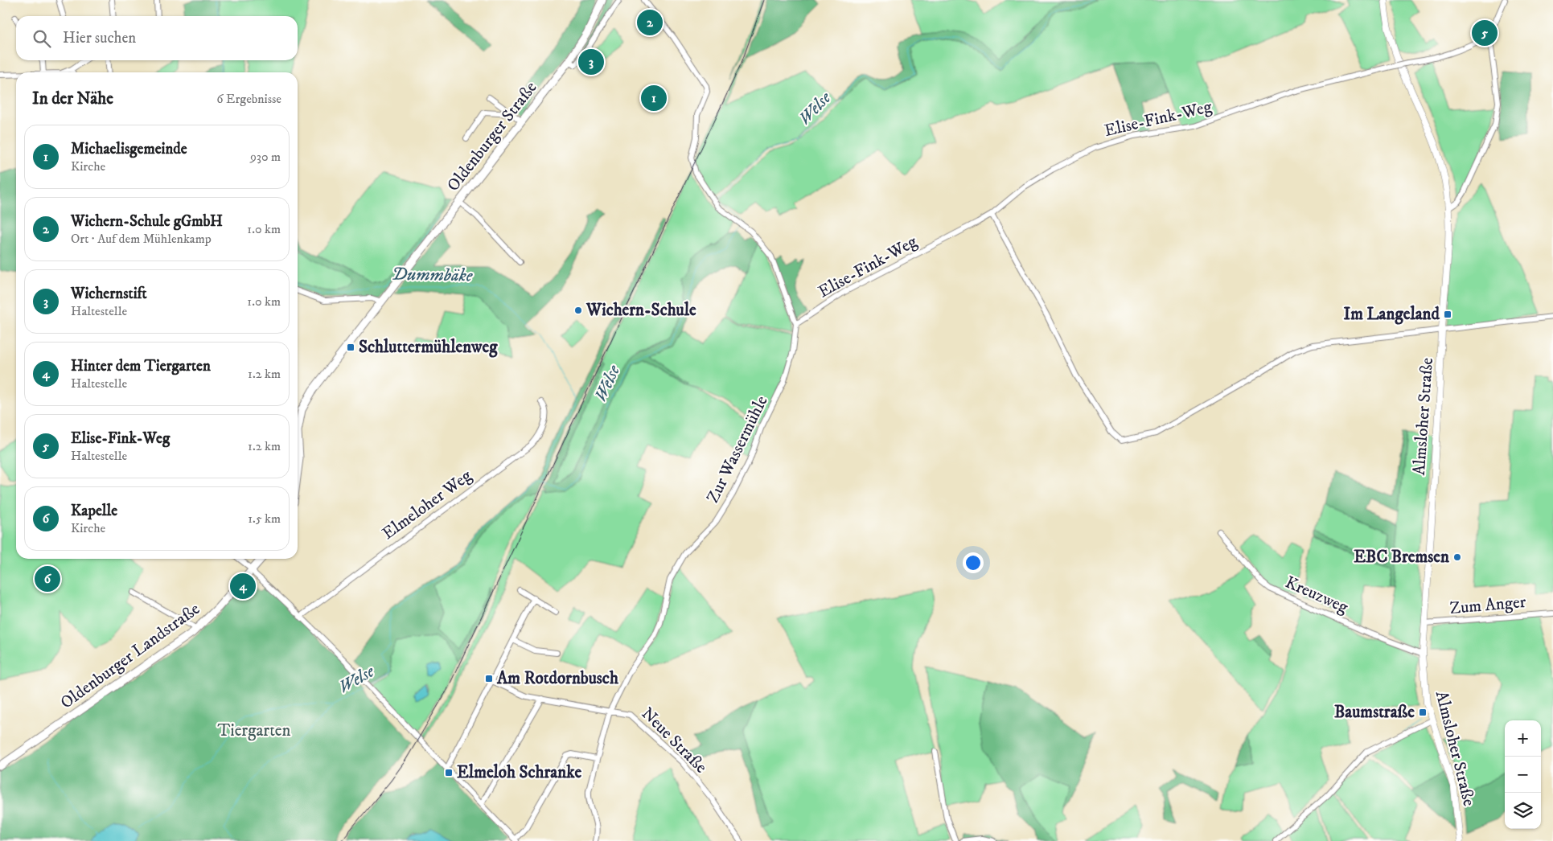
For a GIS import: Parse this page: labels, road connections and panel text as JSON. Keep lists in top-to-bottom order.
{
  "streets": {
    "main road": ["Oldenburger Straße", "Oldenburger Landstraße"],
    "street": [
      "Elise-Fink-Weg",
      "Almsloher Straße",
      "Zur Wassermühle",
      "Elmeloher Weg",
      "Kreuzweg",
      "Zum Anger",
      "Neue Straße"
    ]
  },
  "crossings": [
    ["Elise-Fink-Weg", "Zur Wassermühle"],
    ["Almsloher Straße", "Kreuzweg"],
    ["Almsloher Straße", "Zum Anger"],
    ["Zur Wassermühle", "Neue Straße"]
  ],
  "water": ["Welse", "Dummbäke"],
  "parks": ["Tiergarten"],
  "places": {
    "other": ["Wichern-Schule", "EBC Bremsen"],
    "transit": [
      "Im Langeland",
      "Schluttermühlenweg",
      "Am Rotdornbusch",
      "Baumstraße",
      "Elmeloh Schranke"
    ]
  },
  "page": {
    "pins": [
      "2",
      "5",
      "3",
      "1",
      "6",
      "4"
    ],
    "search": "Hier suchen",
    "heading": ["In der Nähe", "6 Ergebnisse"],
    "list": [
      {
        "mark": "1",
        "name": "Michaelisgemeinde",
        "note": "Kirche",
        "value": "930 m"
      },
      {
        "mark": "2",
        "name": "Wichern-Schule gGmbH",
        "note": "Ort · Auf dem Mühlenkamp",
        "value": "1.0 km"
      },
      {
        "mark": "3",
        "name": "Wichernstift",
        "note": "Haltestelle",
        "value": "1.0 km"
      },
      {
        "mark": "4",
        "name": "Hinter dem Tiergarten",
        "note": "Haltestelle",
        "value": "1.2 km"
      },
      {
        "mark": "5",
        "name": "Elise-Fink-Weg",
        "note": "Haltestelle",
        "value": "1.2 km"
      },
      {
        "mark": "6",
        "name": "Kapelle",
        "note": "Kirche",
        "value": "1.5 km"
      }
    ],
    "map_buttons": ["+", "−"]
  }
}
